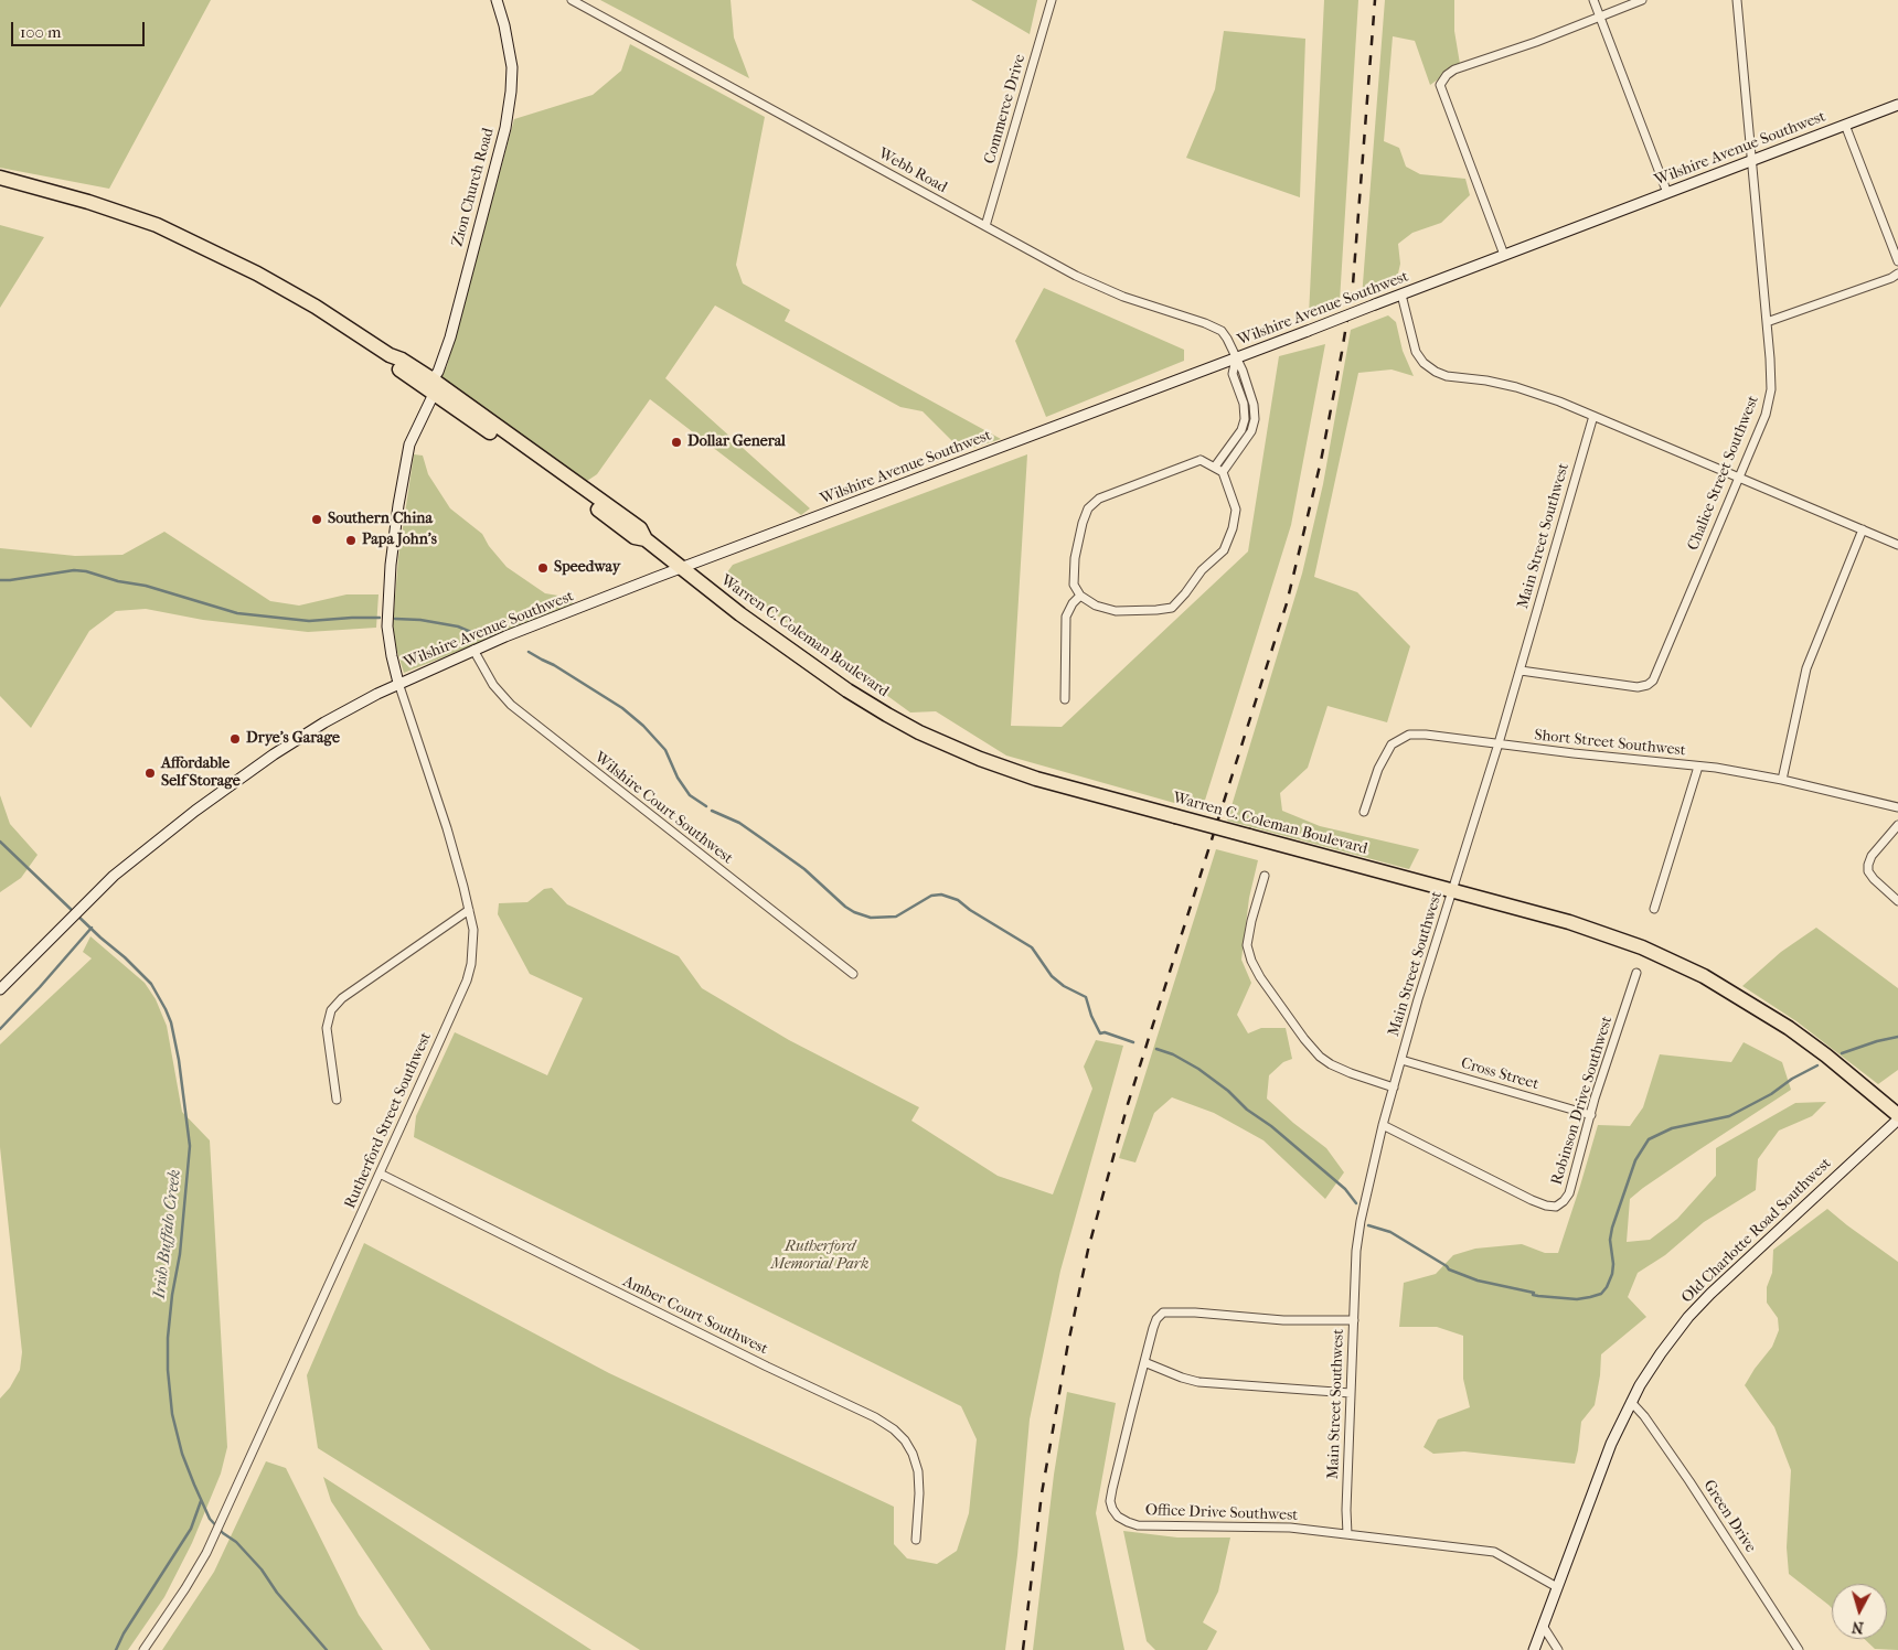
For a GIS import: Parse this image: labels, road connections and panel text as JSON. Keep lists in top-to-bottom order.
{
  "streets": {
    "highway": ["Warren C. Coleman Boulevard"],
    "street": [
      "Commerce Drive",
      "Wilshire Avenue Southwest",
      "Webb Road",
      "Zion Church Road",
      "Chalice Street Southwest",
      "Main Street Southwest",
      "Short Street Southwest",
      "Wilshire Court Southwest",
      "Cross Street",
      "Robinson Drive Southwest",
      "Rutherford Street Southwest",
      "Old Charlotte Road Southwest",
      "Amber Court Southwest",
      "Office Drive Southwest",
      "Green Drive"
    ]
  },
  "crossings": [
    ["Commerce Drive", "Webb Road"],
    ["Wilshire Avenue Southwest", "Webb Road"],
    ["Wilshire Avenue Southwest", "Zion Church Road"],
    ["Wilshire Avenue Southwest", "Chalice Street Southwest"],
    ["Wilshire Avenue Southwest", "Warren C. Coleman Boulevard"],
    ["Wilshire Avenue Southwest", "Wilshire Court Southwest"],
    ["Wilshire Avenue Southwest", "Rutherford Street Southwest"],
    ["Zion Church Road", "Warren C. Coleman Boulevard"],
    ["Zion Church Road", "Rutherford Street Southwest"],
    ["Chalice Street Southwest", "Main Street Southwest"],
    ["Main Street Southwest", "Warren C. Coleman Boulevard"],
    ["Main Street Southwest", "Short Street Southwest"],
    ["Main Street Southwest", "Cross Street"],
    ["Main Street Southwest", "Robinson Drive Southwest"],
    ["Main Street Southwest", "Office Drive Southwest"],
    ["Cross Street", "Robinson Drive Southwest"],
    ["Rutherford Street Southwest", "Amber Court Southwest"],
    ["Old Charlotte Road Southwest", "Office Drive Southwest"],
    ["Old Charlotte Road Southwest", "Green Drive"]
  ],
  "water": ["Irish Buffalo Creek"],
  "parks": ["Rutherford Memorial Park"],
  "places": [
    "Dollar General",
    "Southern China",
    "Papa John's",
    "Speedway",
    "Drye's Garage",
    "Affordable Self Storage"
  ],
  "scale_bar": "100 m",
  "north": "bottom"
}
